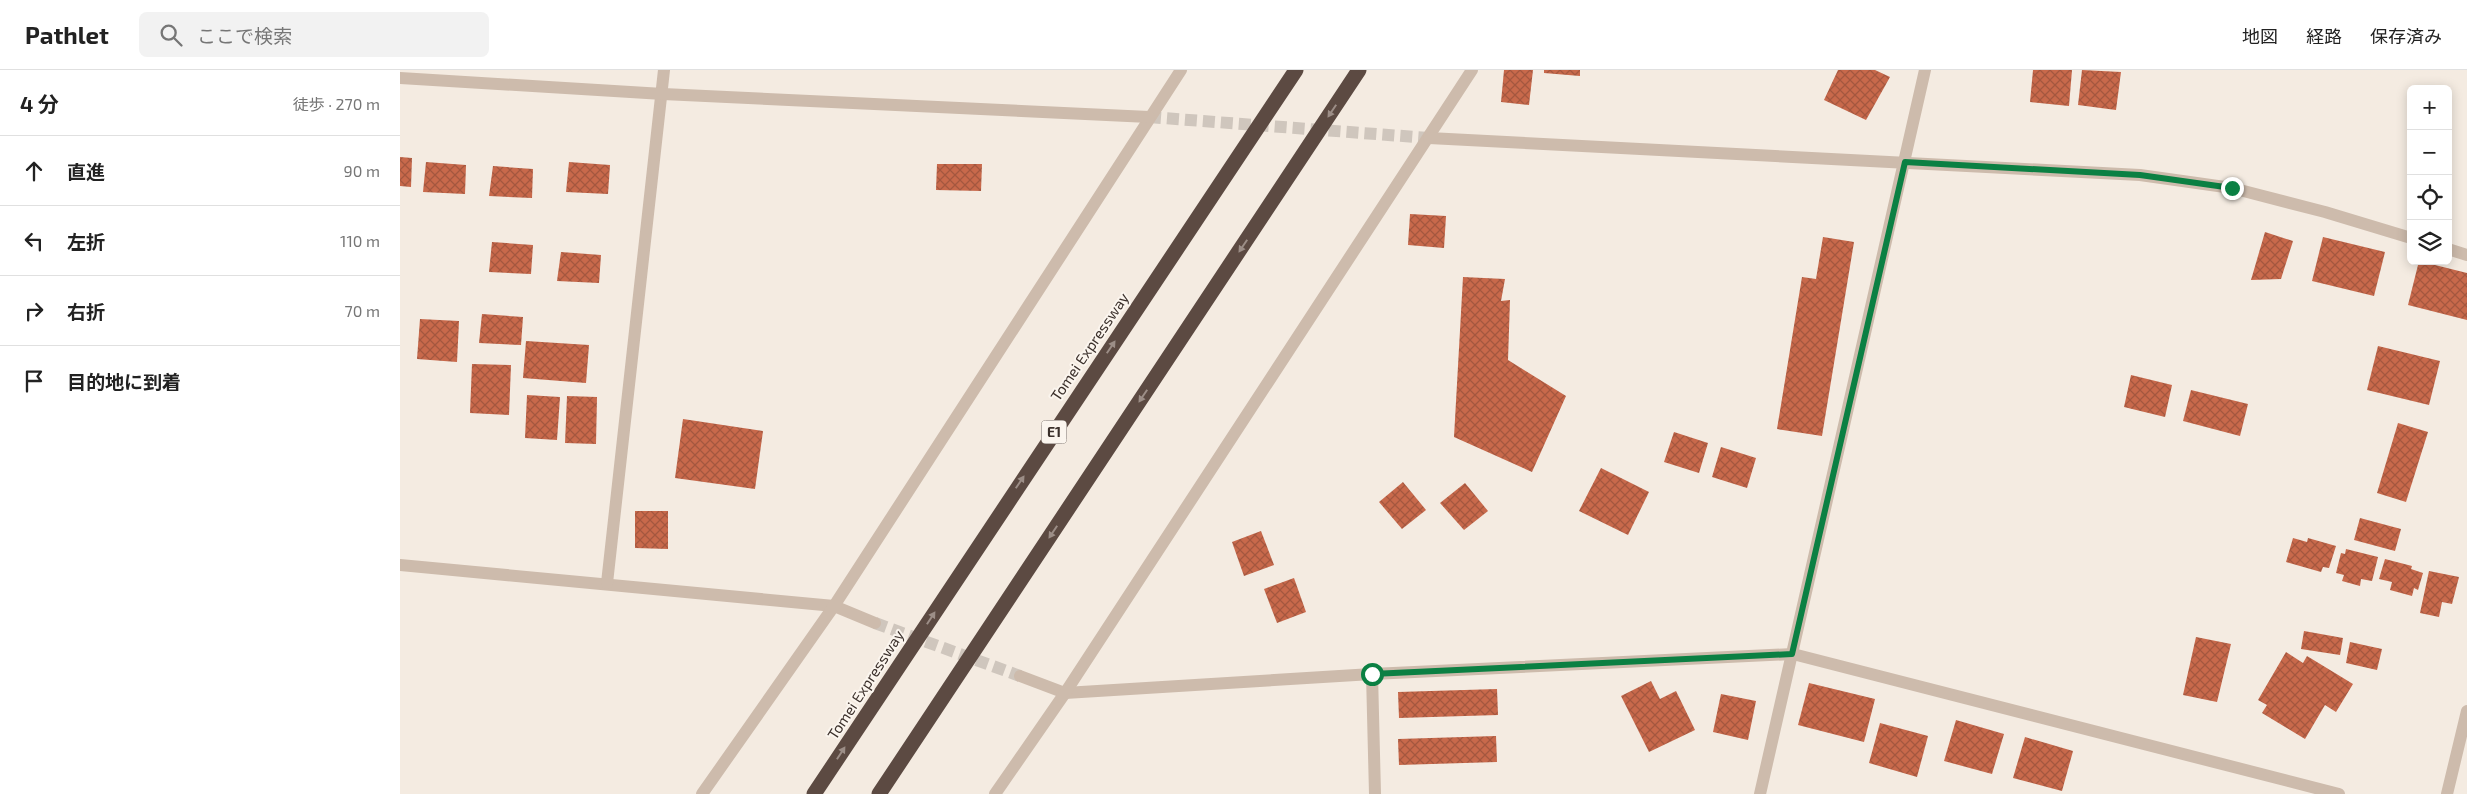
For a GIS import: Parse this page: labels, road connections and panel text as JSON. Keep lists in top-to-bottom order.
{
  "streets": {
    "highway": ["Tomei Expressway", "E1"]
  },
  "page": {
    "header": "Pathlet",
    "search": "ここで検索",
    "nav": ["地図", "経路", "保存済み"],
    "heading": ["4 分", "徒歩 · 270 m"],
    "map_buttons": ["+", "−"],
    "list": [
      ["直進", "90 m"],
      ["左折", "110 m"],
      ["右折", "70 m"],
      "目的地に到着"
    ]
  }
}
